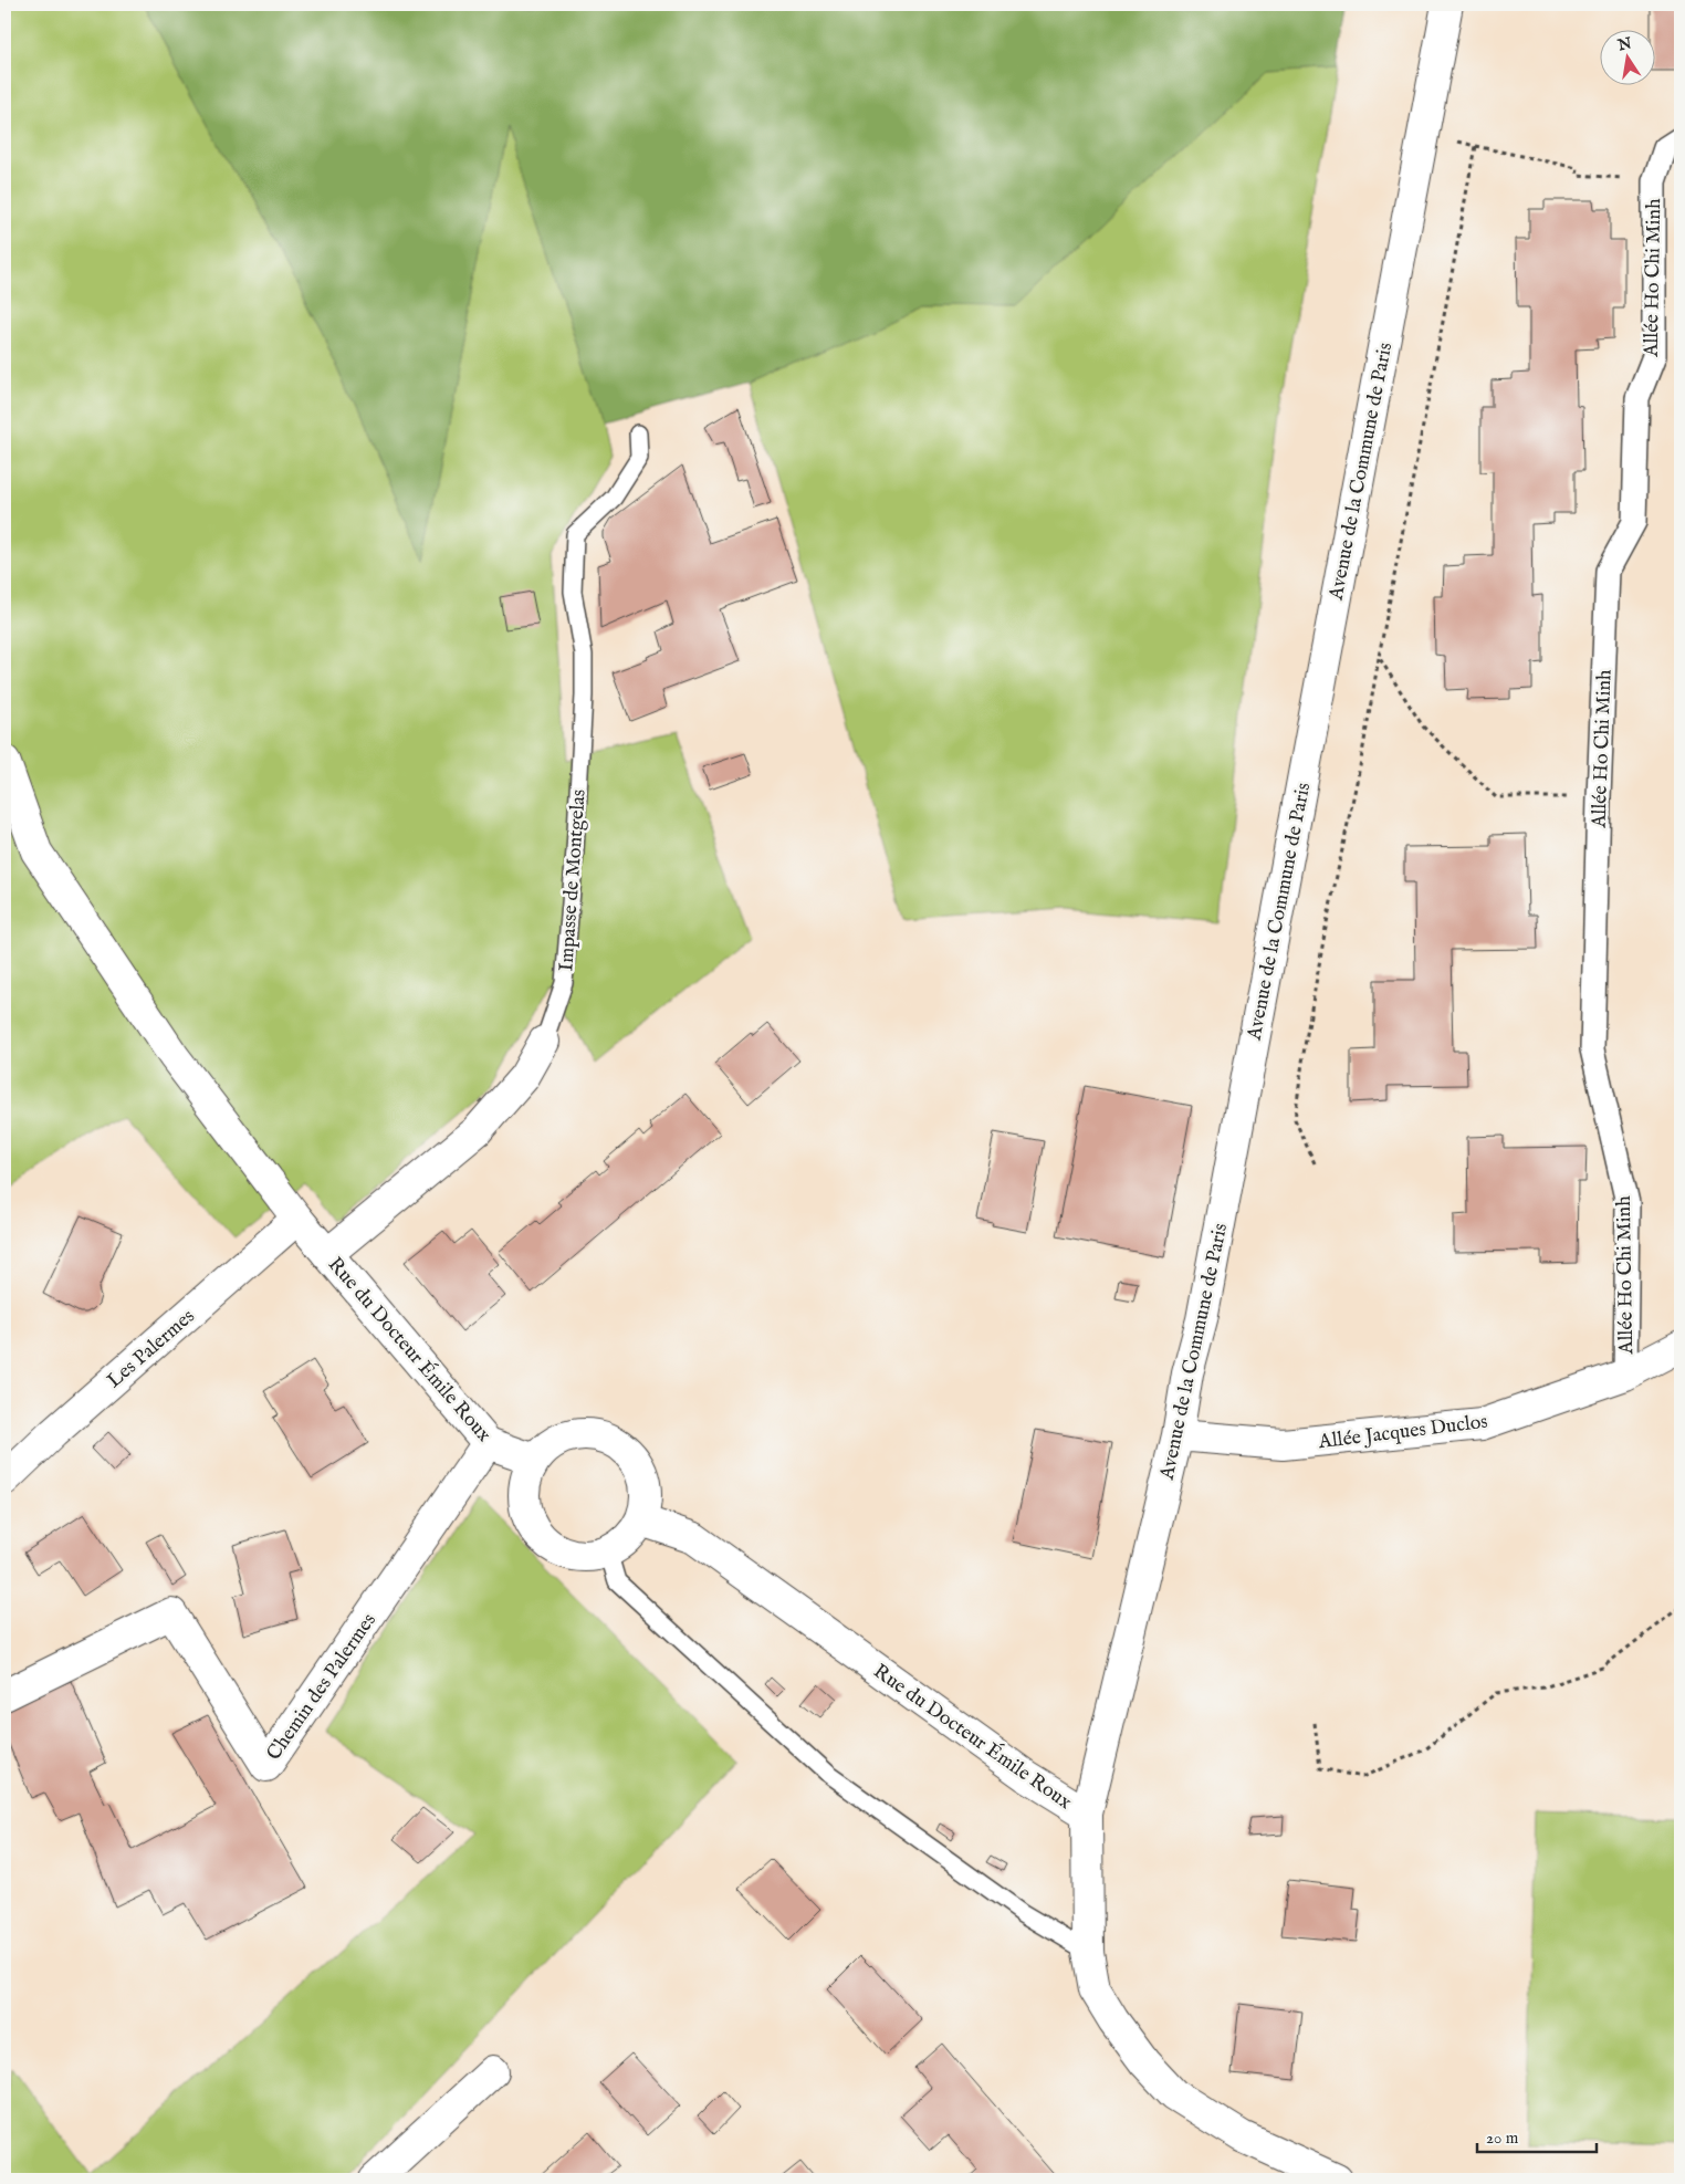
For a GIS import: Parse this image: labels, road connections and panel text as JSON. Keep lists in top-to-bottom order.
{
  "streets": {
    "street": [
      "Allée Ho Chi Minh",
      "Avenue de la Commune de Paris",
      "Impasse de Montgelas",
      "Les Palermes",
      "Rue du Docteur Émile Roux",
      "Allée Jacques Duclos",
      "Chemin des Palermes"
    ]
  },
  "crossings": [
    ["Allée Ho Chi Minh", "Allée Jacques Duclos"],
    ["Avenue de la Commune de Paris", "Rue du Docteur Émile Roux"],
    ["Avenue de la Commune de Paris", "Allée Jacques Duclos"],
    ["Impasse de Montgelas", "Rue du Docteur Émile Roux"],
    ["Les Palermes", "Rue du Docteur Émile Roux"],
    ["Rue du Docteur Émile Roux", "Chemin des Palermes"]
  ],
  "scale_bar": "20 m",
  "north": "top"
}
